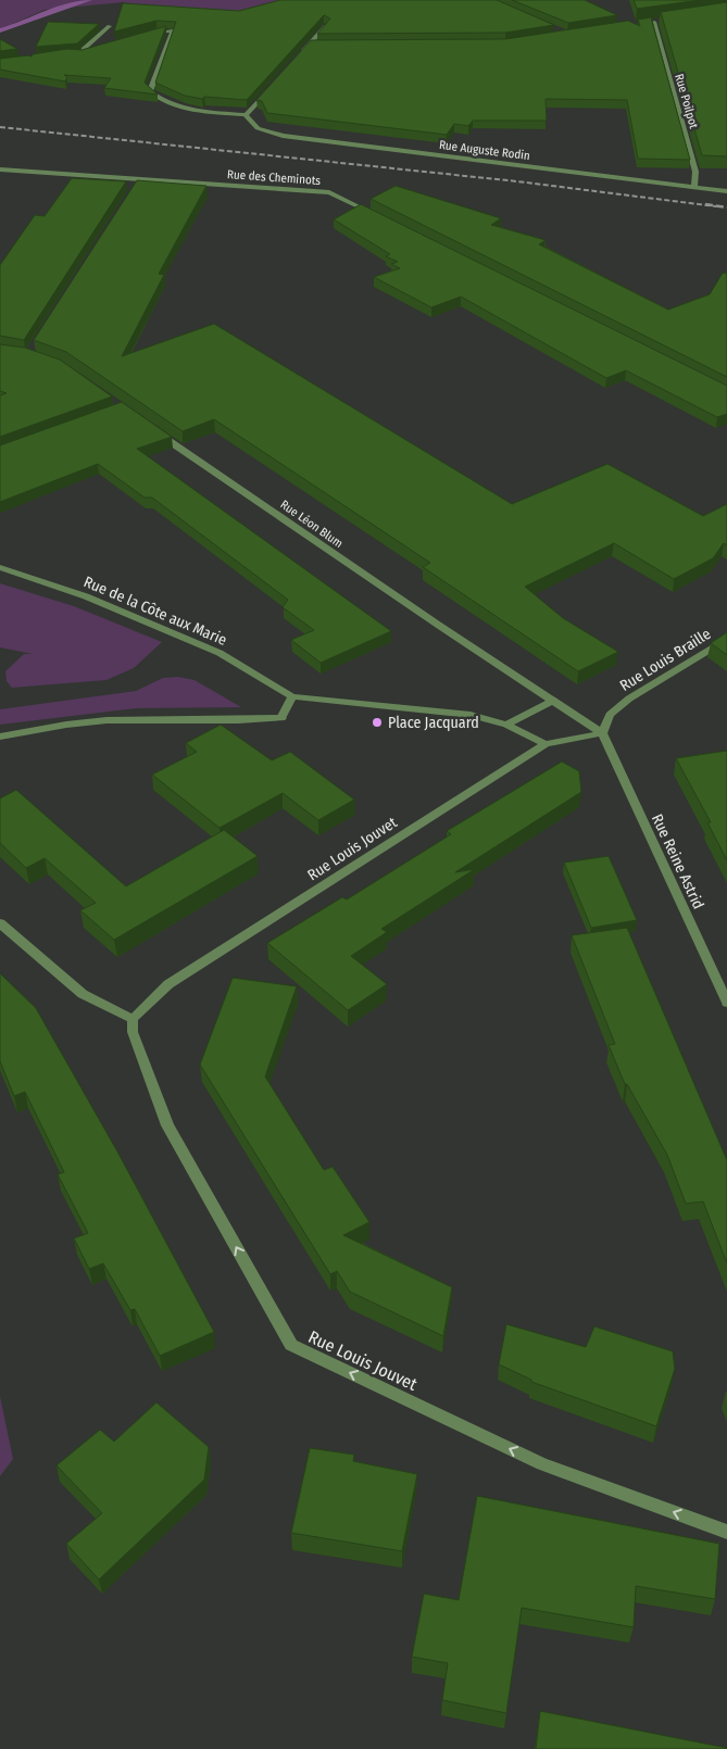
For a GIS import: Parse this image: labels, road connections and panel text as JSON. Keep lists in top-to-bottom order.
{
  "streets": {
    "street": [
      "Rue Poilpot",
      "Rue Auguste Rodin",
      "Rue des Cheminots",
      "Rue Léon Blum",
      "Rue de la Côte aux Marie",
      "Rue Louis Braille",
      "Rue Louis Jouvet",
      "Rue Reine Astrid"
    ]
  },
  "crossings": [
    ["Rue Poilpot", "Rue Auguste Rodin"],
    ["Rue Léon Blum", "Rue Louis Braille"],
    ["Rue Léon Blum", "Rue Louis Jouvet"],
    ["Rue Léon Blum", "Rue Reine Astrid"],
    ["Rue Louis Braille", "Rue Louis Jouvet"],
    ["Rue Louis Braille", "Rue Reine Astrid"],
    ["Rue Louis Jouvet", "Rue Reine Astrid"]
  ],
  "one_way": ["Rue Louis Jouvet"],
  "places": ["Place Jacquard"]
}
